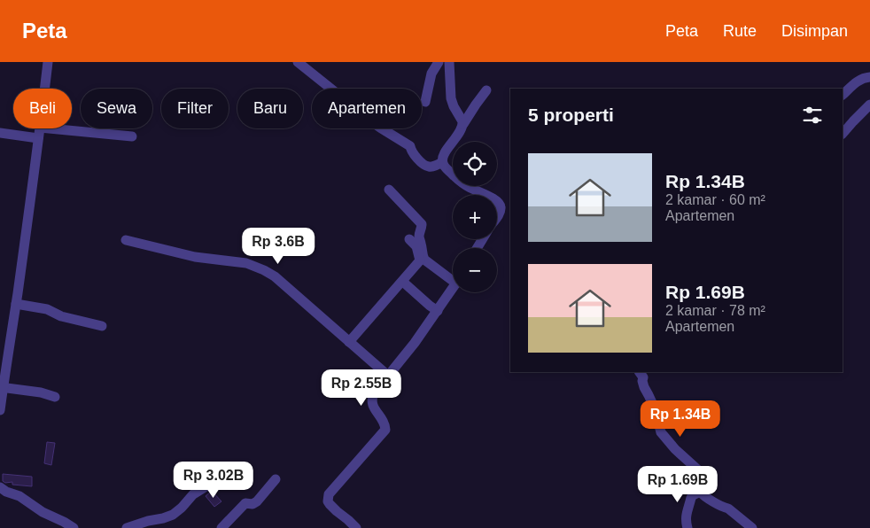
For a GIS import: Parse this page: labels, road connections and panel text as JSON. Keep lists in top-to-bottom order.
{
  "page": {
    "header": "Peta",
    "nav": ["Peta", "Rute", "Disimpan"],
    "chip": [
      "Beli",
      "Sewa",
      "Filter",
      "Baru",
      "Apartemen"
    ],
    "heading": "5 properti",
    "map_buttons": ["+", "−"],
    "list": [
      {
        "name": "Rp 1.34B",
        "note": "2 kamar · 60 m² · Apartemen"
      },
      {
        "name": "Rp 1.69B",
        "note": "2 kamar · 78 m² · Apartemen"
      }
    ],
    "price": [
      "Rp 3.6B",
      "Rp 2.55B",
      "Rp 1.34B",
      "Rp 3.02B",
      "Rp 1.69B"
    ]
  }
}
